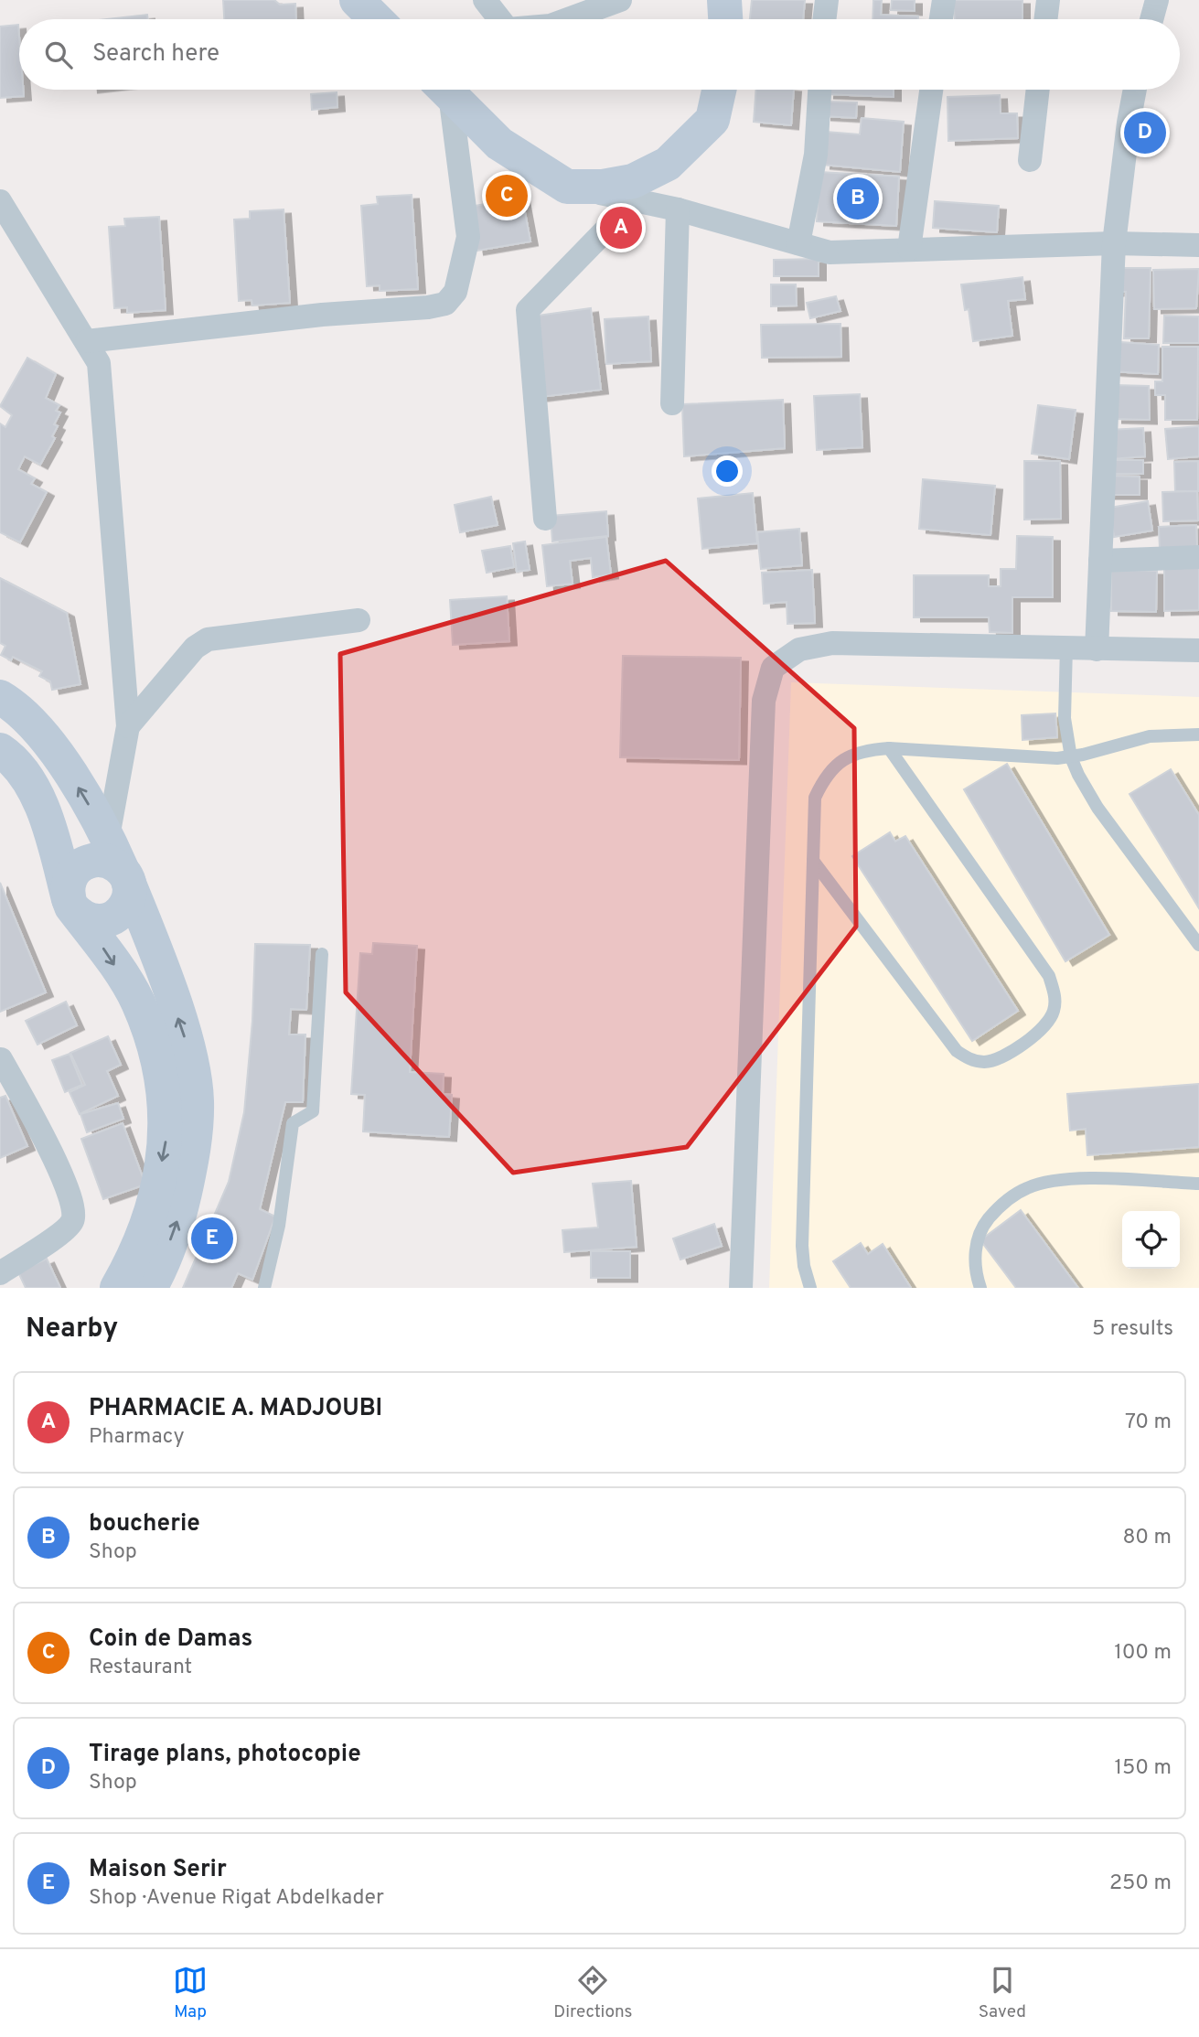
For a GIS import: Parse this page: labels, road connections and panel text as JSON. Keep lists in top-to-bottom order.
{
  "page": {
    "search": "Search here",
    "pins": [
      "D",
      "C",
      "B",
      "A",
      "E"
    ],
    "heading": ["Nearby", "5 results"],
    "list": [
      {
        "mark": "A",
        "name": "PHARMACIE A. MADJOUBI",
        "note": "Pharmacy",
        "value": "70 m"
      },
      {
        "mark": "B",
        "name": "boucherie",
        "note": "Shop",
        "value": "80 m"
      },
      {
        "mark": "C",
        "name": "Coin de Damas",
        "note": "Restaurant",
        "value": "100 m"
      },
      {
        "mark": "D",
        "name": "Tirage plans, photocopie",
        "note": "Shop",
        "value": "150 m"
      },
      {
        "mark": "E",
        "name": "Maison Serir",
        "note": "Shop · Avenue Rigat Abdelkader",
        "value": "250 m"
      }
    ],
    "nav": ["Map", "Directions", "Saved"]
  }
}
